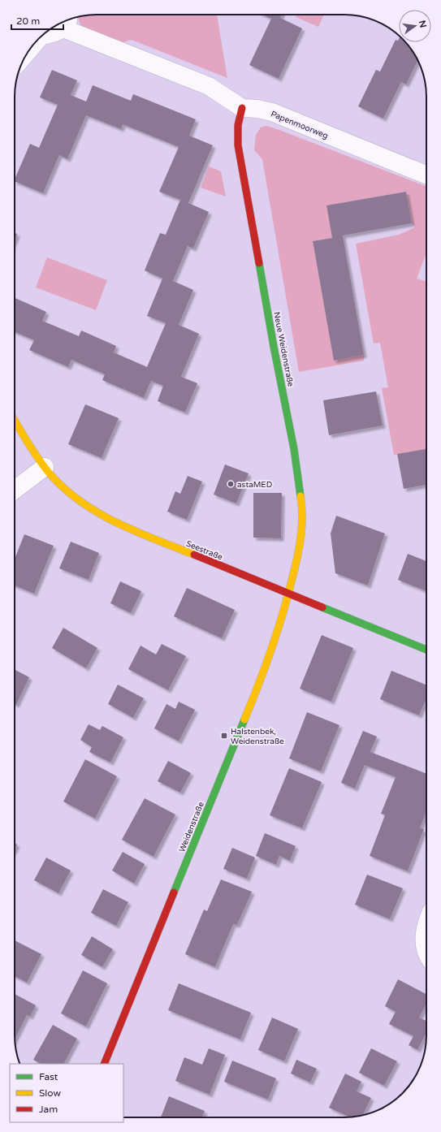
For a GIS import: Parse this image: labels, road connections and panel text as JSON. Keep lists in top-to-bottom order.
{
  "streets": {
    "street": [
      "Papenmoorweg",
      "Neue Weidenstraße",
      "Seestraße",
      "Weidenstraße"
    ]
  },
  "crossings": [
    ["Papenmoorweg", "Neue Weidenstraße"],
    ["Neue Weidenstraße", "Seestraße"],
    ["Neue Weidenstraße", "Weidenstraße"],
    ["Seestraße", "Weidenstraße"]
  ],
  "places": {
    "other": ["astaMED"],
    "transit": ["Halstenbek, Weidenstraße"]
  },
  "legend": ["Fast", "Slow", "Jam"],
  "scale_bar": "20 m",
  "north": "right"
}
